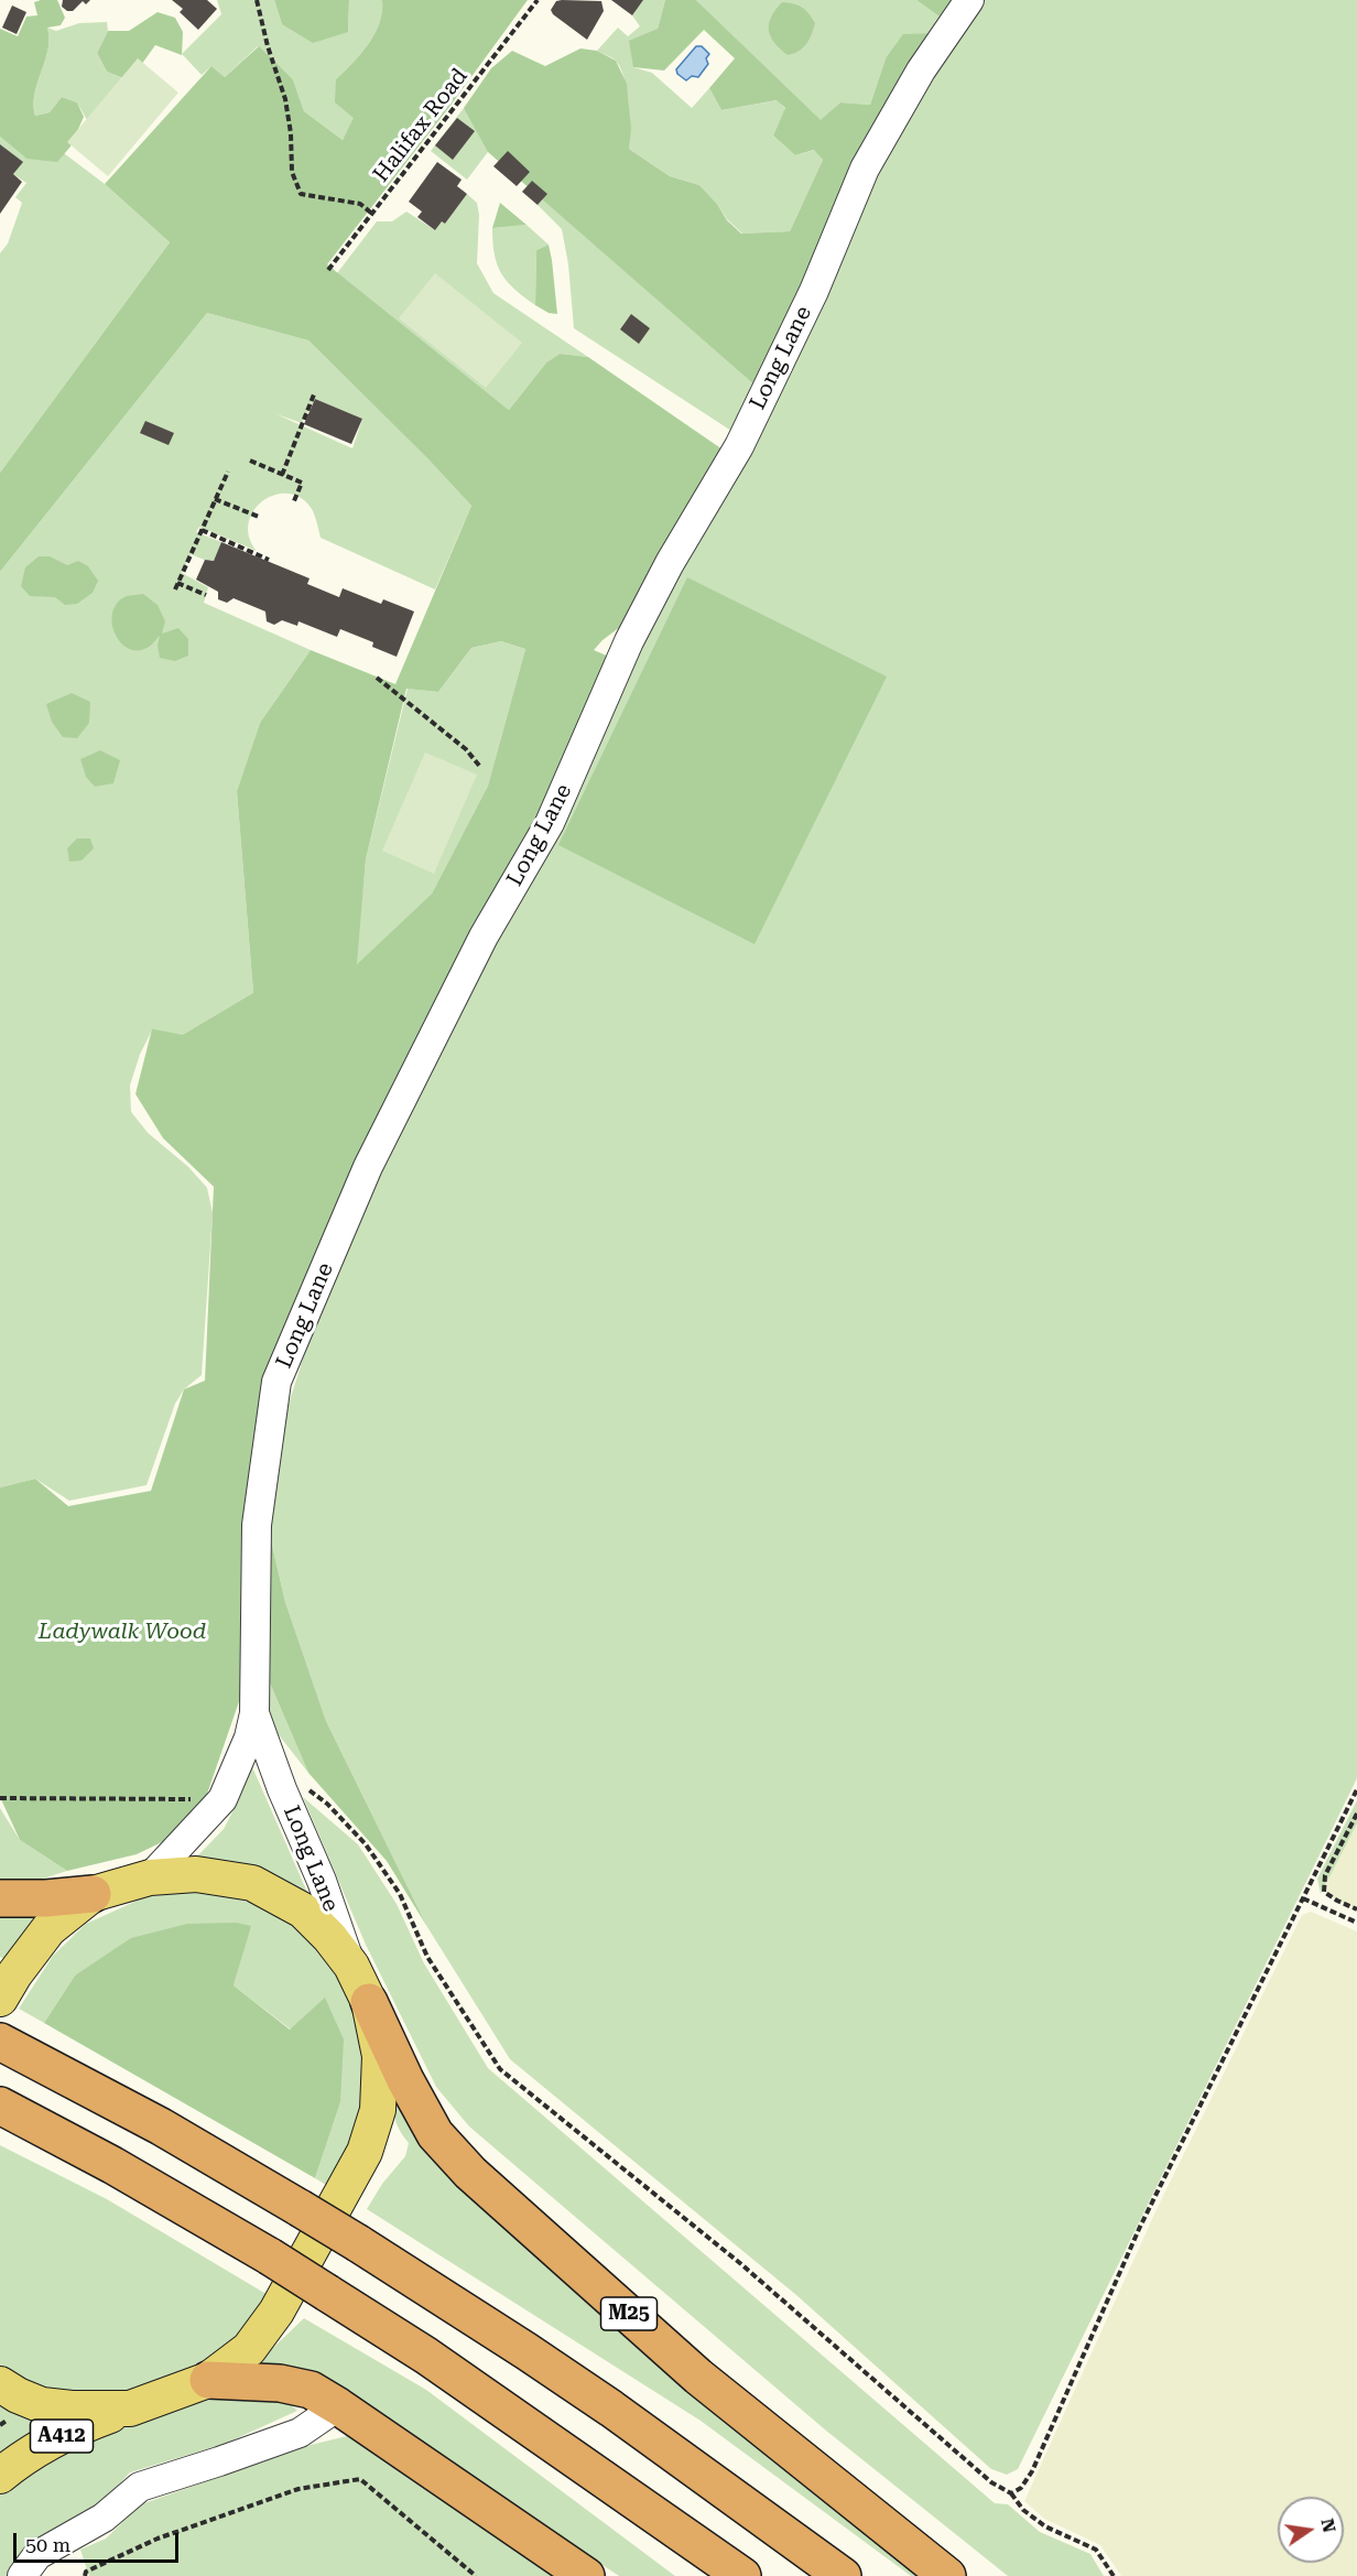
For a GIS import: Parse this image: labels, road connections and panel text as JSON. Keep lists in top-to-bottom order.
{
  "streets": {
    "highway": ["M25"],
    "main road": ["A412"],
    "street": ["Long Lane"],
    "path": ["Halifax Road"]
  },
  "parks": ["Ladywalk Wood"],
  "scale_bar": "50 m",
  "north": "right"
}
